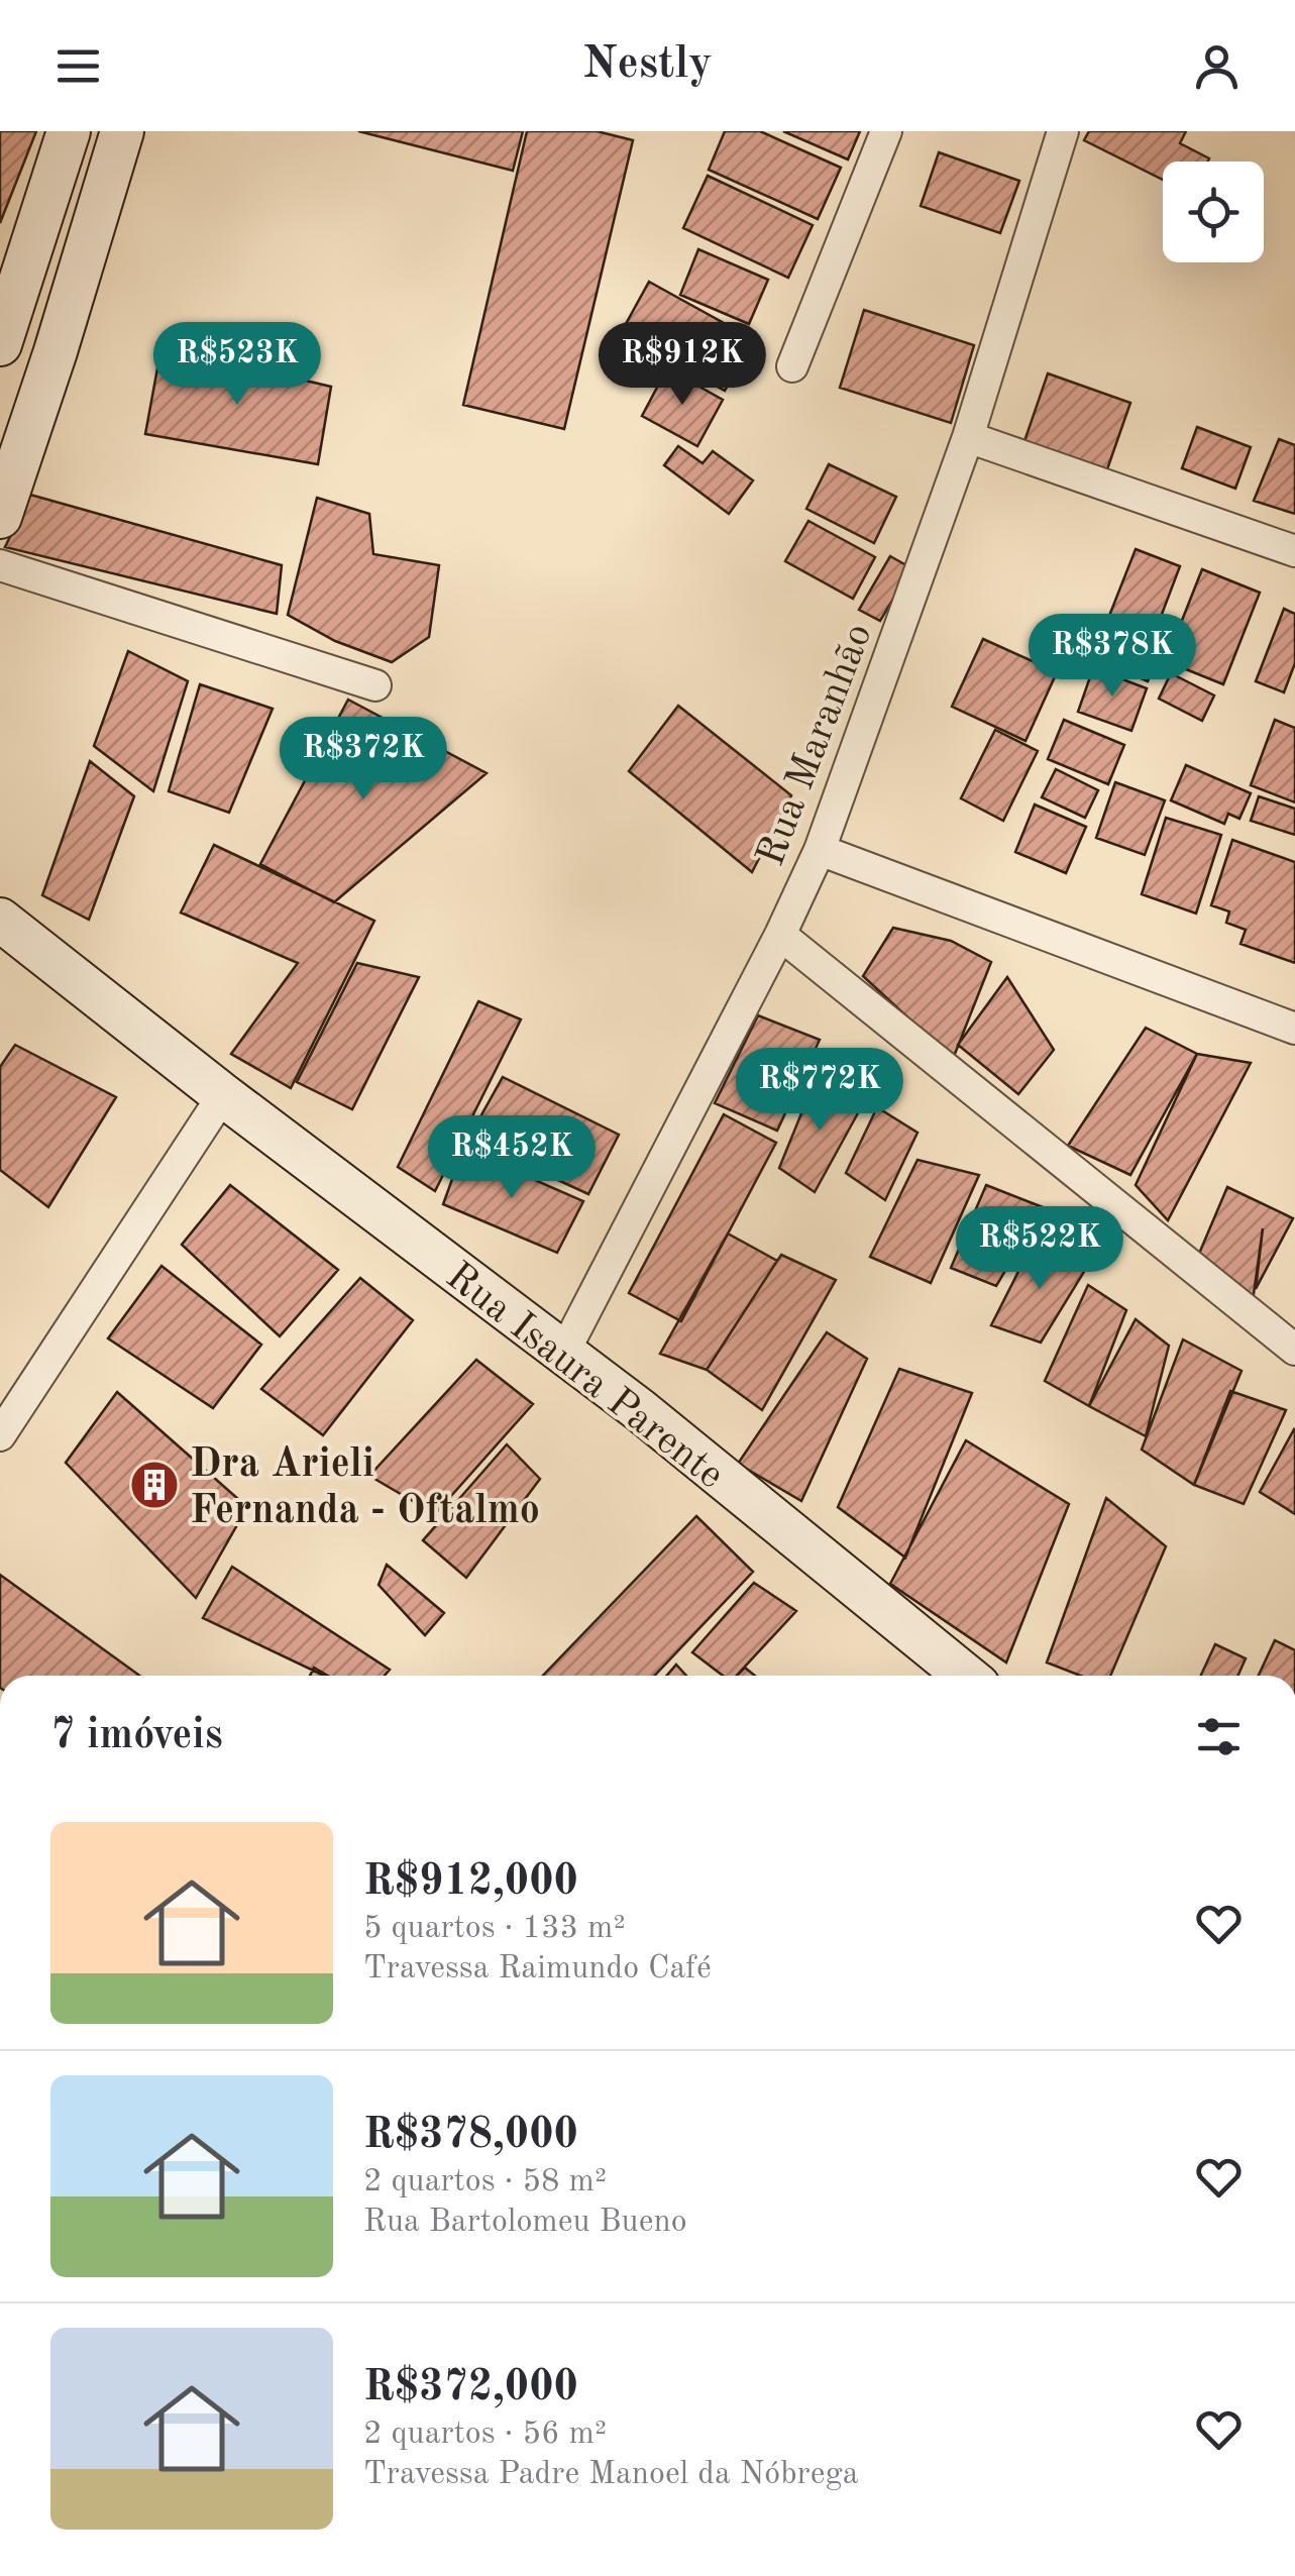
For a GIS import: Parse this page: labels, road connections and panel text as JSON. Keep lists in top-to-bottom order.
{
  "streets": {
    "street": ["Rua Maranhão", "Rua Isaura Parente"]
  },
  "crossings": [
    ["Rua Maranhão", "Rua Isaura Parente"]
  ],
  "places": {
    "building": ["Dra Arieli Fernanda - Oftalmo"]
  },
  "page": {
    "header": "Nestly",
    "price": [
      "R$523K",
      "R$912K",
      "R$378K",
      "R$372K",
      "R$772K",
      "R$452K",
      "R$522K"
    ],
    "heading": "7 imóveis",
    "list": [
      {
        "name": "R$912,000",
        "note": "5 quartos · 133 m² · Travessa Raimundo Café"
      },
      {
        "name": "R$378,000",
        "note": "2 quartos · 58 m² · Rua Bartolomeu Bueno"
      },
      {
        "name": "R$372,000",
        "note": "2 quartos · 56 m² · Travessa Padre Manoel da Nóbrega"
      }
    ]
  }
}
